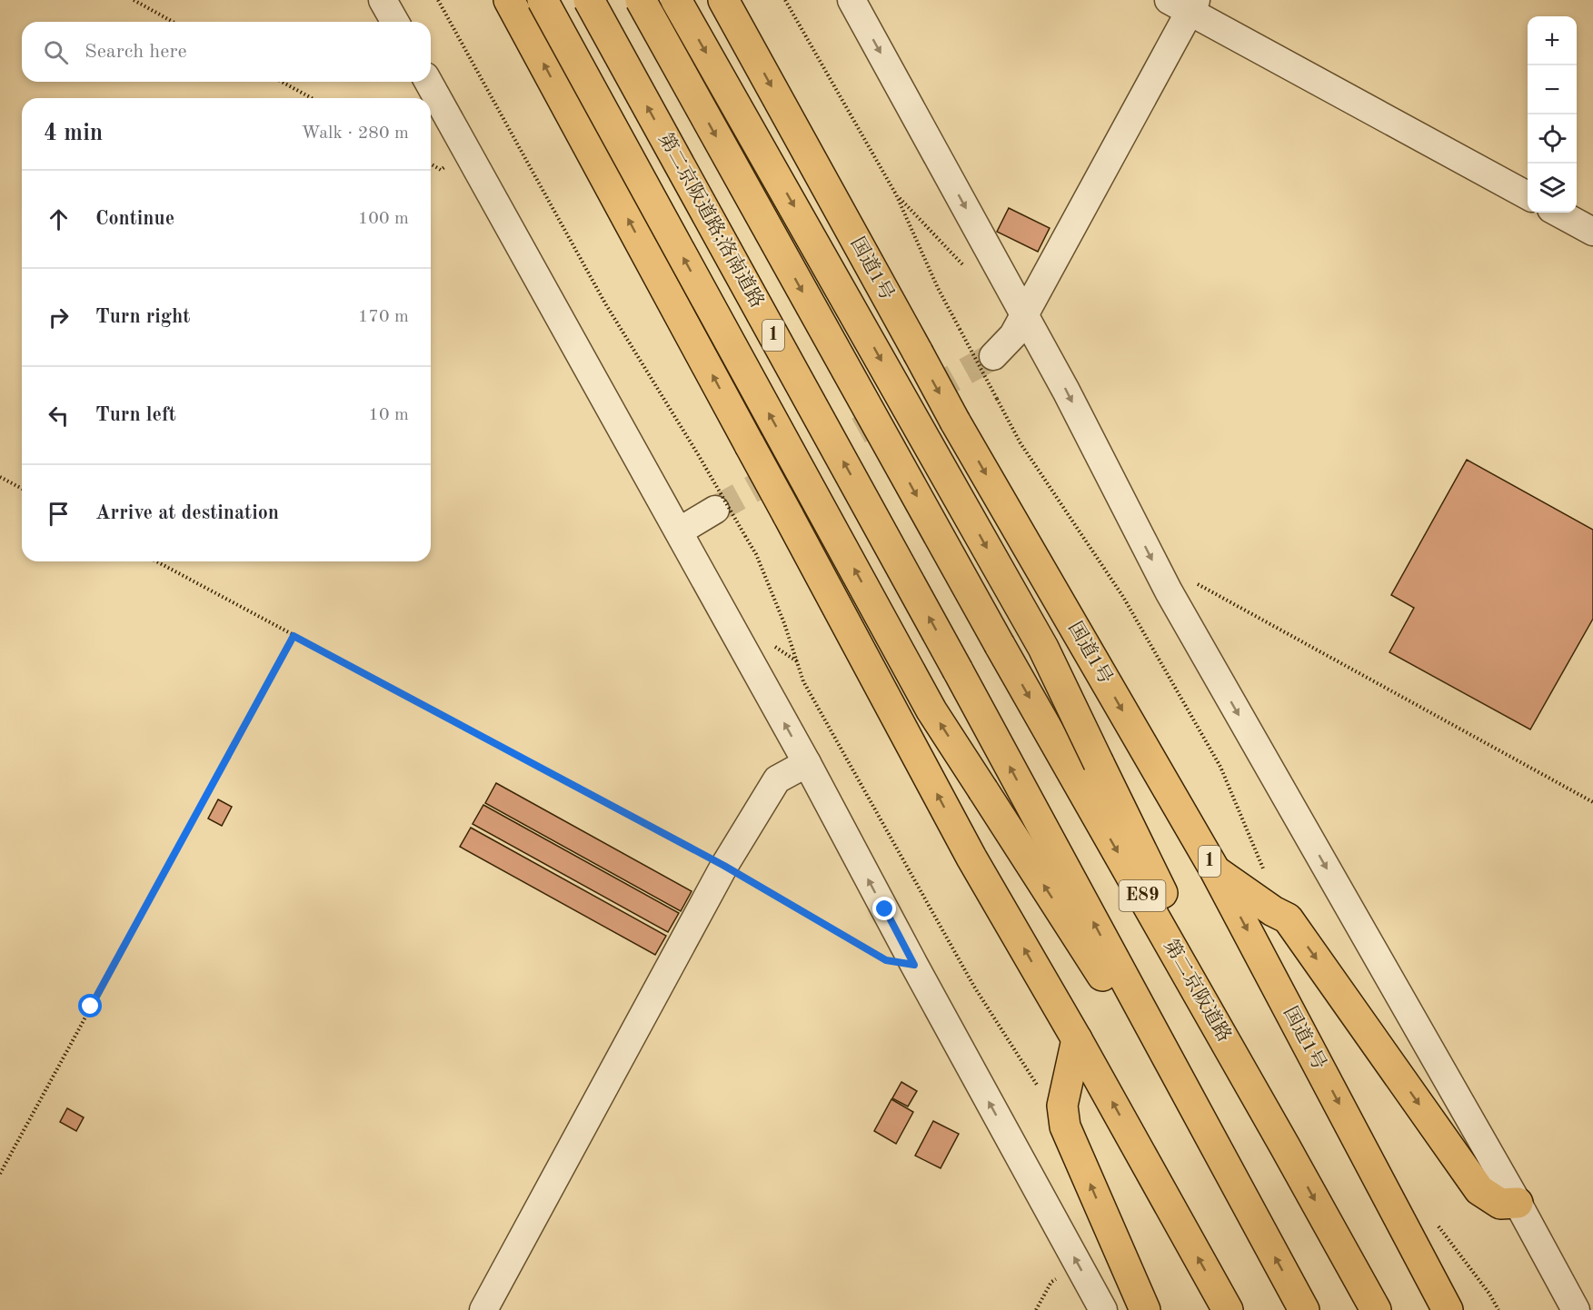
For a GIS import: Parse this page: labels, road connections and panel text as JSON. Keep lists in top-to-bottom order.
{
  "streets": {
    "highway": [
      "第二京阪道路;洛南道路",
      "国道1号",
      "1",
      "E89",
      "第二京阪道路"
    ]
  },
  "crossings": [
    ["第二京阪道路;洛南道路", "E89"]
  ],
  "page": {
    "map_buttons": ["+", "−"],
    "search": "Search here",
    "heading": ["4 min", "Walk · 280 m"],
    "list": [
      ["Continue", "100 m"],
      ["Turn right", "170 m"],
      ["Turn left", "10 m"],
      "Arrive at destination"
    ]
  }
}
